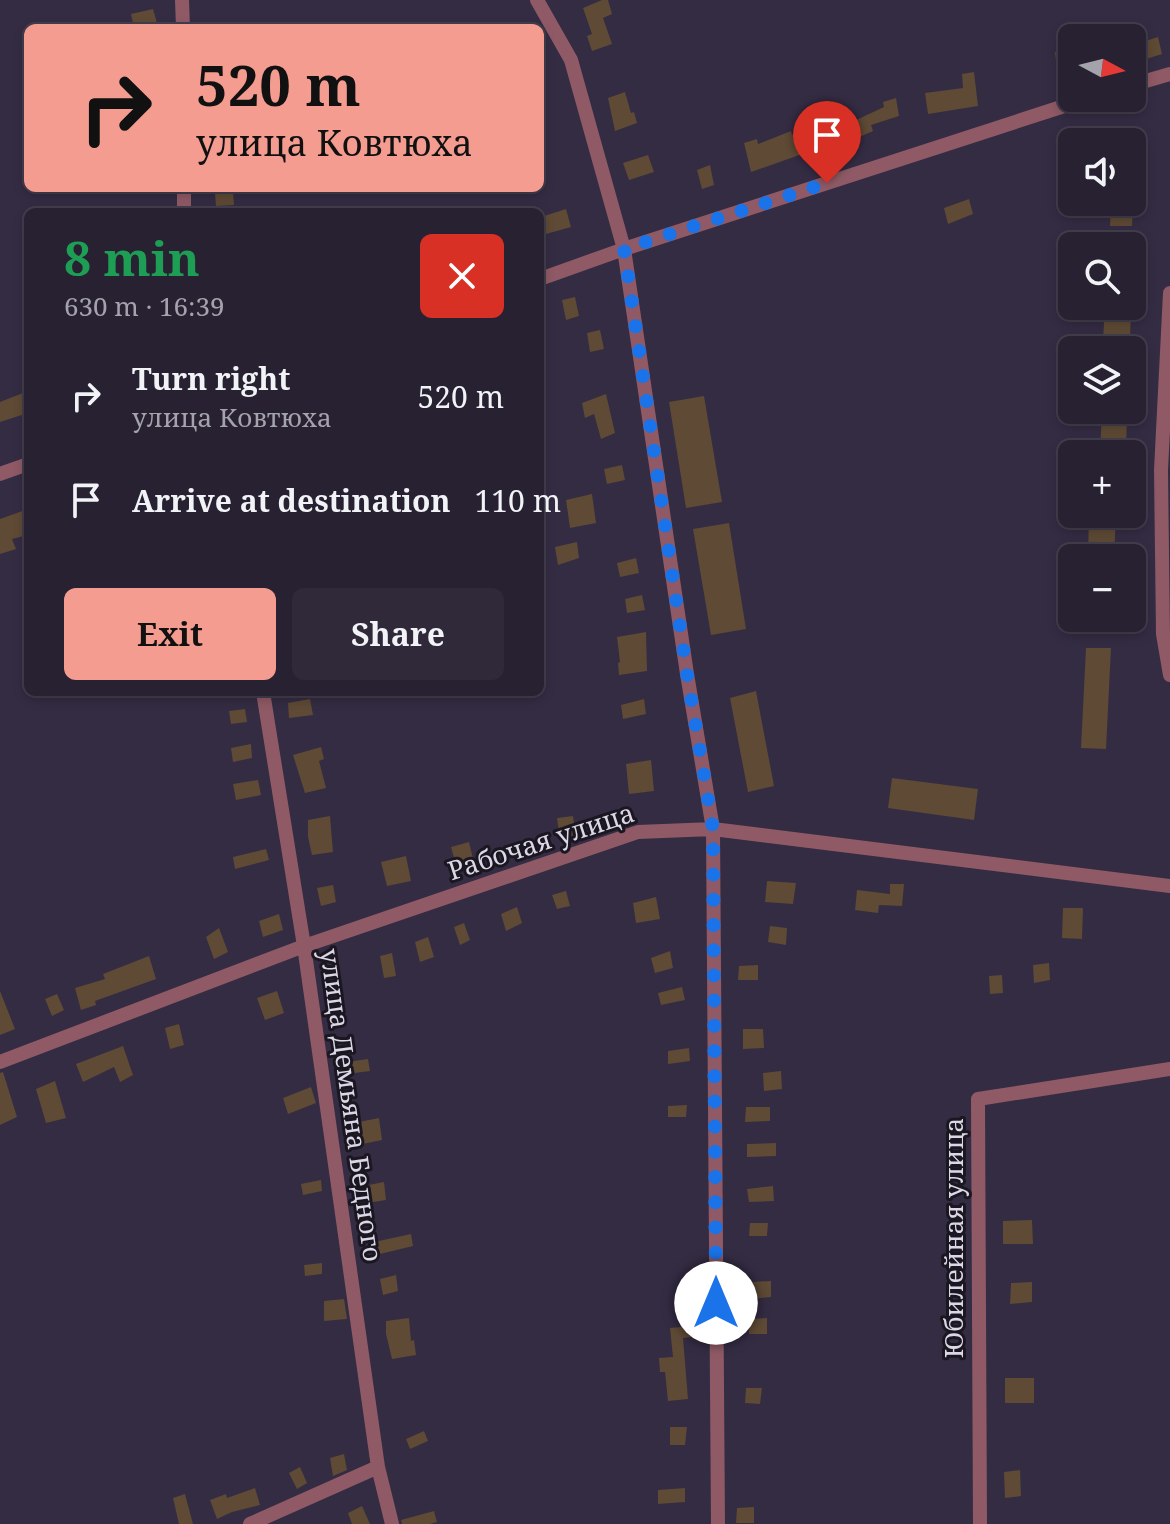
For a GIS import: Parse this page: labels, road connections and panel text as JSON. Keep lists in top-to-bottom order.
{
  "streets": {
    "street": ["Рабочая улица", "улица Демьяна Бедного", "Юбилейная улица"]
  },
  "crossings": [
    ["Рабочая улица", "улица Демьяна Бедного"]
  ],
  "north": "right",
  "page": {
    "map_buttons": ["+", "−"],
    "turn": ["520 m", "улица Ковтюха"],
    "heading": ["8 min", "630 m · 16:39"],
    "list": [
      {
        "name": "Turn right",
        "note": "улица Ковтюха",
        "value": "520 m"
      },
      {
        "name": "Arrive at destination",
        "value": "110 m"
      }
    ],
    "buttons": ["Exit", "Share"]
  }
}
